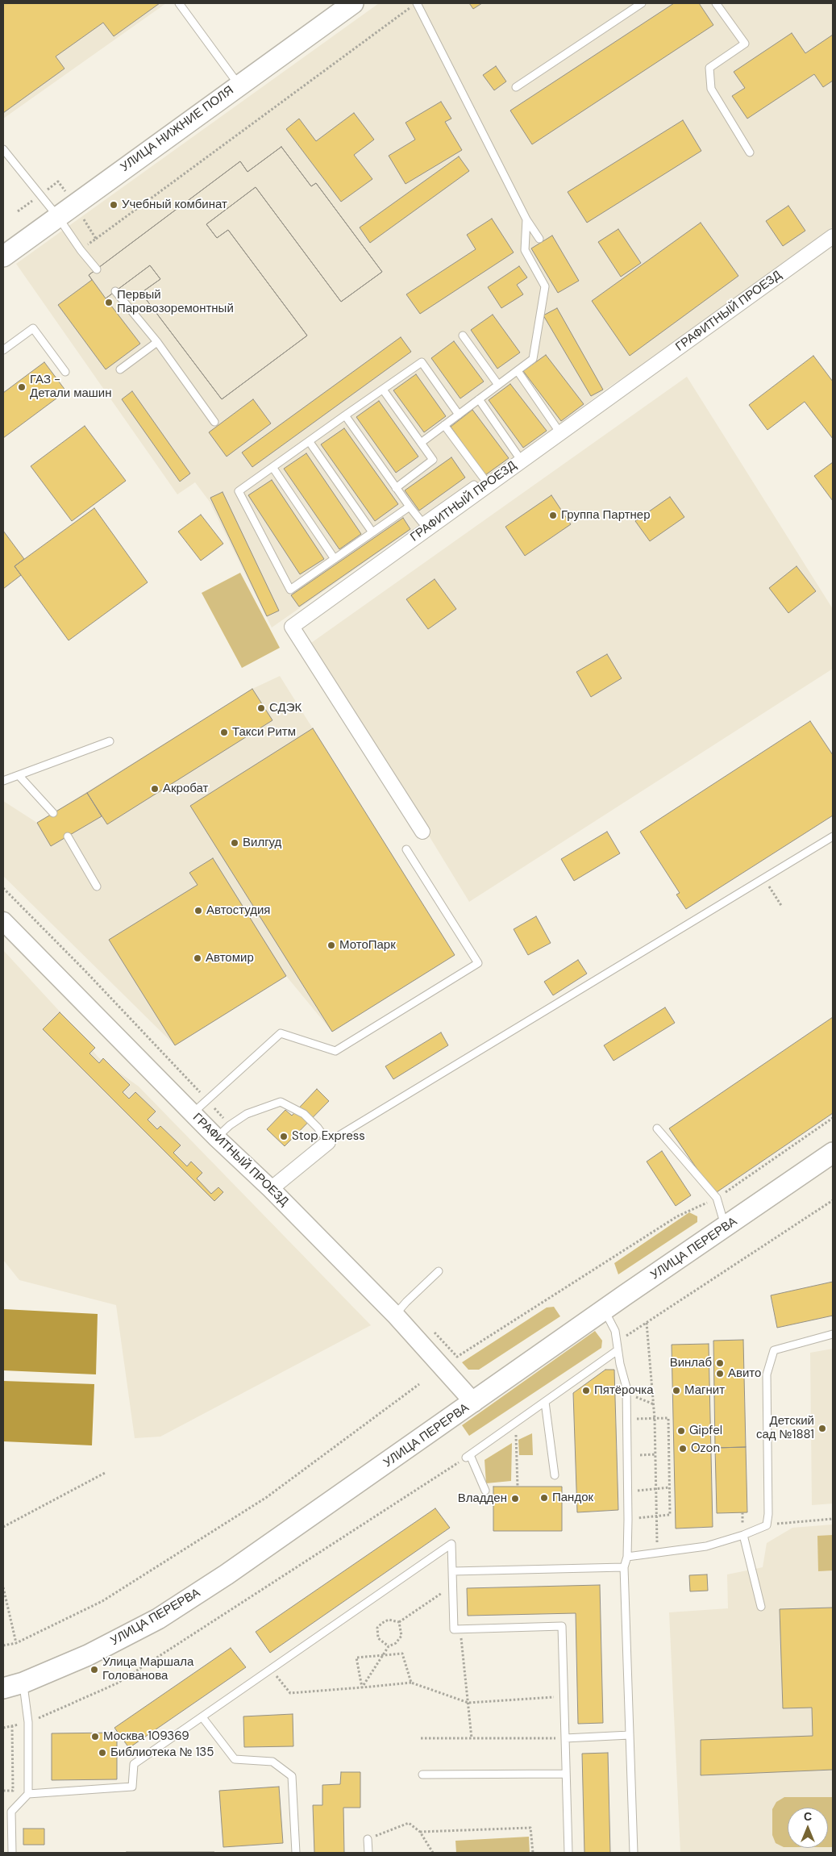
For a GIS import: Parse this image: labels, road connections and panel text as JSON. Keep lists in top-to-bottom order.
{
  "streets": {
    "main road": ["УЛИЦА НИЖНИЕ ПОЛЯ", "УЛИЦА ПЕРЕРВА"],
    "street": ["ГРАФИТНЫЙ ПРОЕЗД"]
  },
  "crossings": [
    ["ГРАФИТНЫЙ ПРОЕЗД", "УЛИЦА ПЕРЕРВА"]
  ],
  "places": [
    "Учебный комбинат",
    "Первый Паровозоремонтный",
    "ГАЗ - Детали машин",
    "Группа Партнер",
    "СДЭК",
    "Такси Ритм",
    "Акробат",
    "Вилгуд",
    "Автостудия",
    "МотоПарк",
    "Автомир",
    "Stop Express",
    "Винлаб",
    "Авито",
    "Пятёрочка",
    "Магнит",
    "Детский сад №1881",
    "Gipfel",
    "Ozon",
    "Пандок",
    "Владден",
    "Улица Маршала Голованова",
    "Москва 109369",
    "Библиотека № 135"
  ],
  "north": "top"
}
